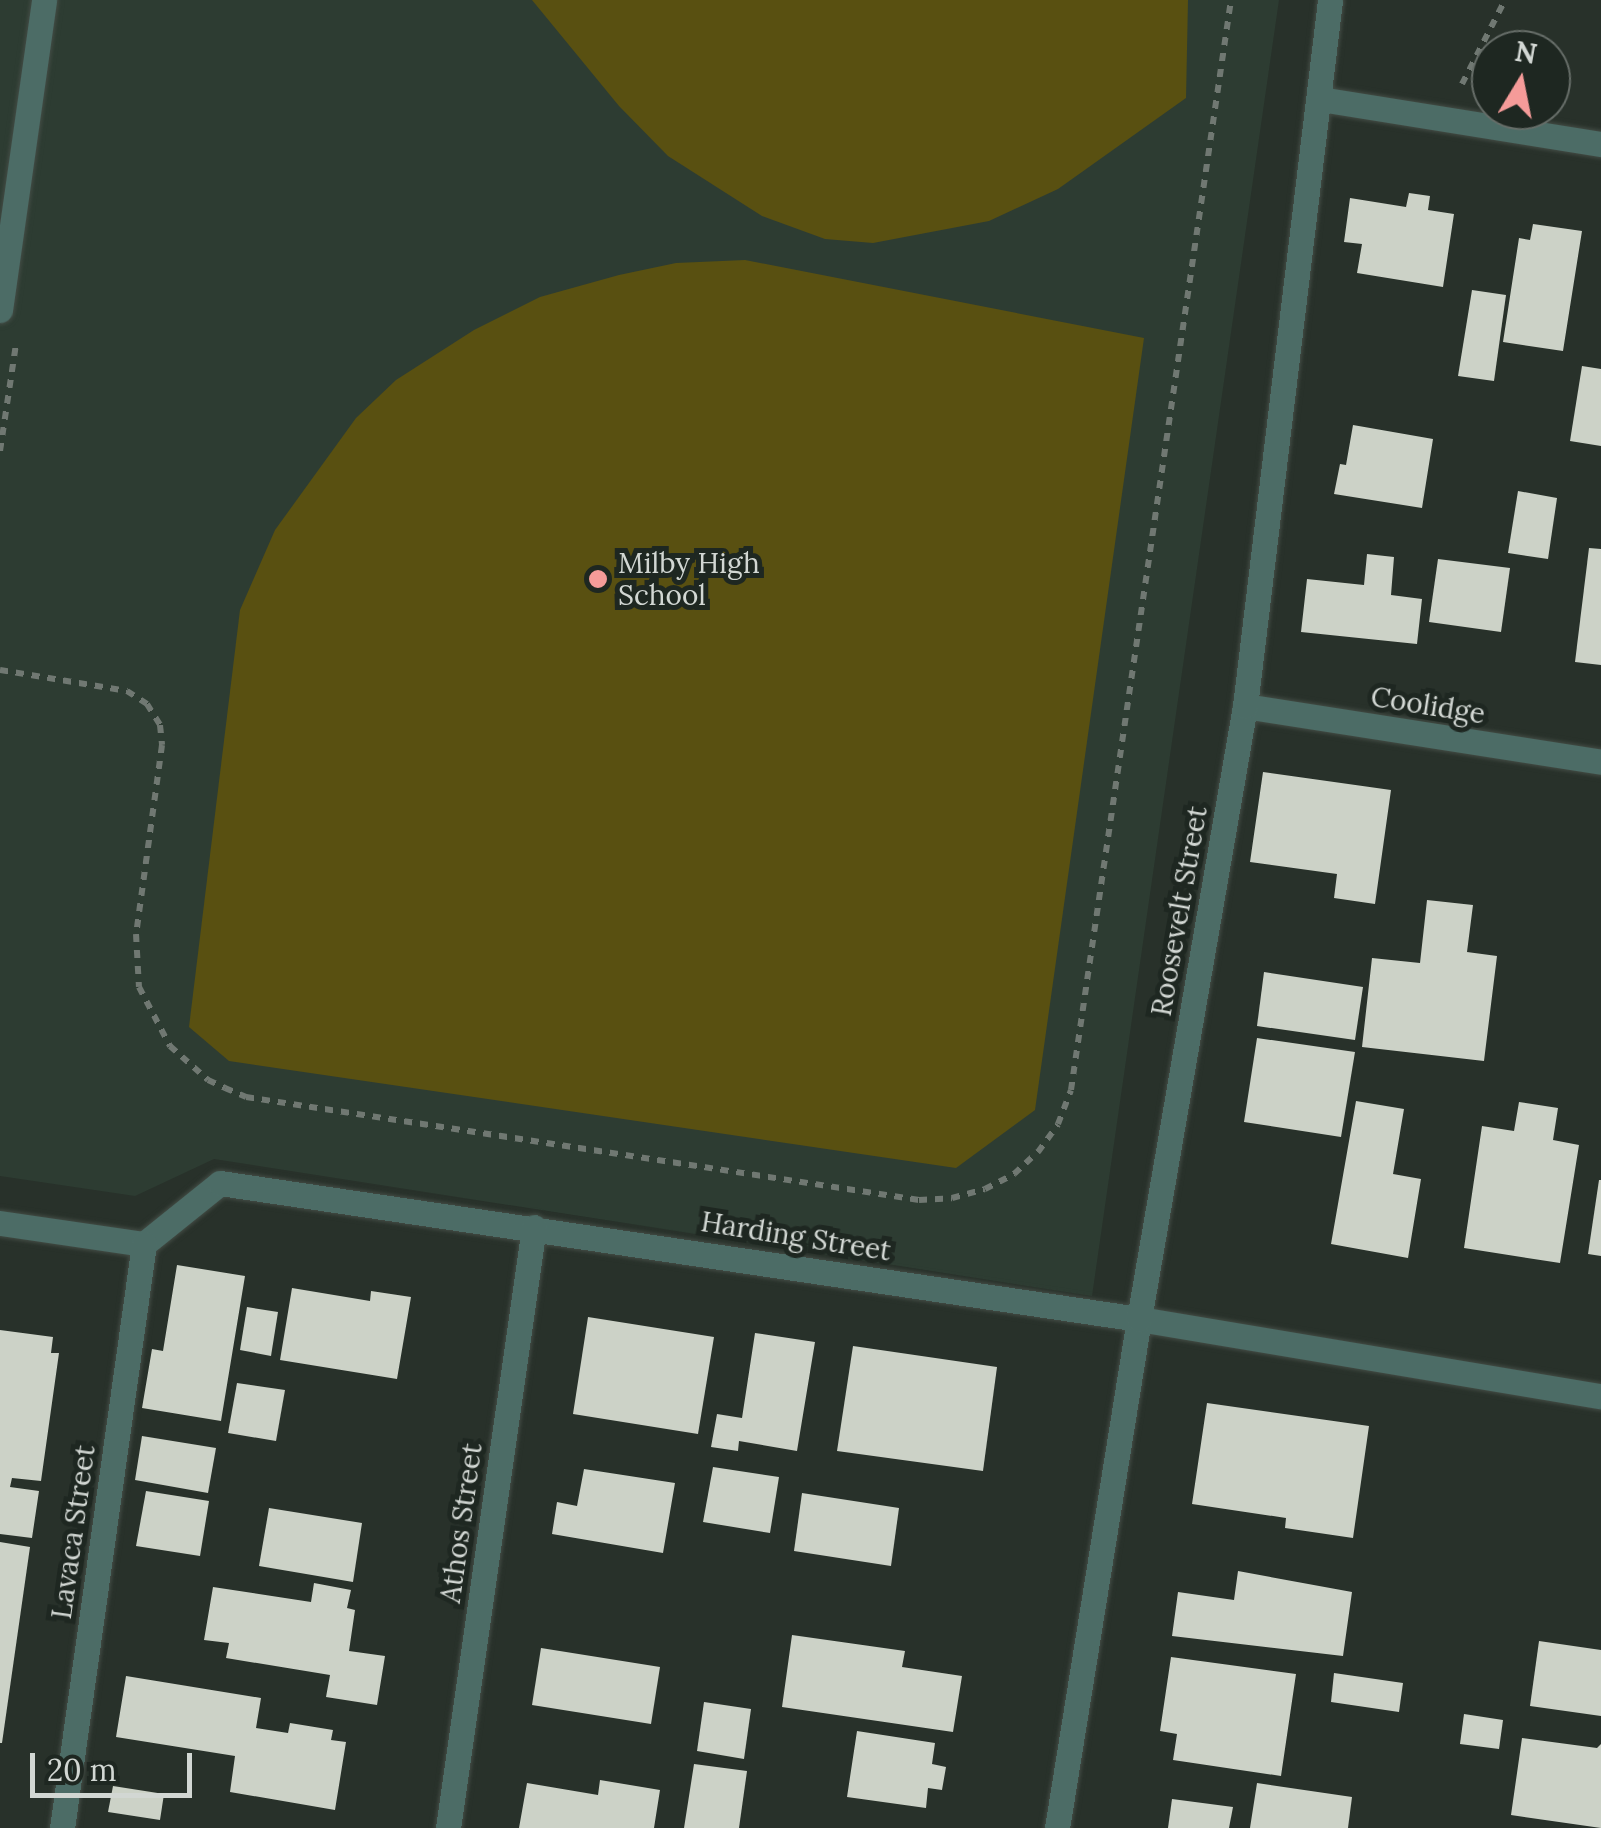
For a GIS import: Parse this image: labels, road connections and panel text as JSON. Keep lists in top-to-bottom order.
{
  "streets": {
    "street": [
      "Coolidge",
      "Roosevelt Street",
      "Harding Street",
      "Athos Street",
      "Lavaca Street"
    ]
  },
  "crossings": [
    ["Coolidge", "Roosevelt Street"],
    ["Roosevelt Street", "Harding Street"],
    ["Harding Street", "Athos Street"],
    ["Harding Street", "Lavaca Street"]
  ],
  "places": ["Milby High School"],
  "scale_bar": "20 m",
  "north": "top"
}
